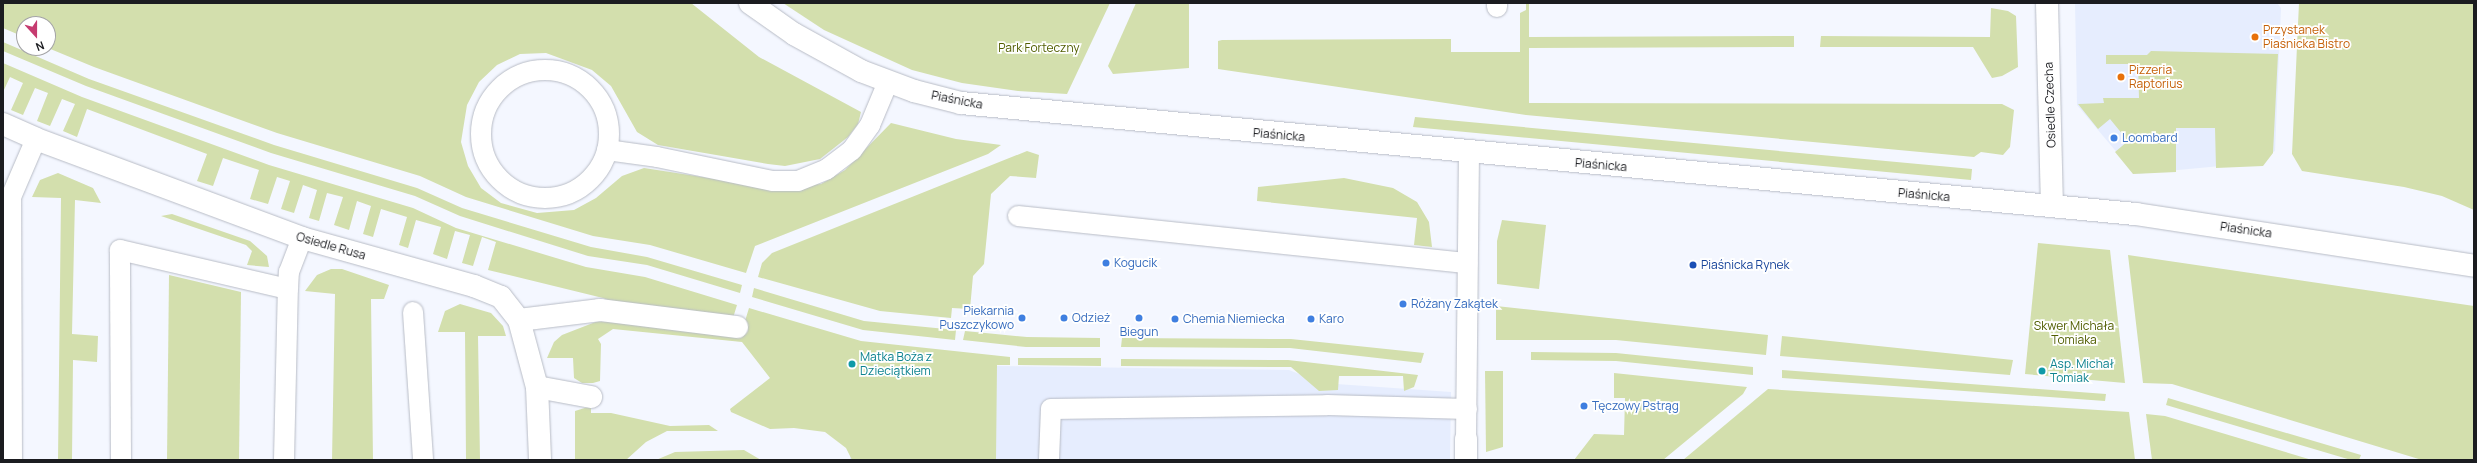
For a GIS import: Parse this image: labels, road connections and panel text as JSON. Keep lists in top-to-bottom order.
{
  "streets": {
    "street": ["Piaśnicka", "Osiedle Czecha", "Osiedle Rusa"]
  },
  "crossings": [
    ["Piaśnicka", "Osiedle Czecha"]
  ],
  "parks": ["Park Forteczny", "Skwer Michała Tomiaka"],
  "places": [
    "Przystanek Piaśnicka Bistro",
    "Pizzeria Raptorius",
    "Loombard",
    "Kogucik",
    "Piaśnicka Rynek",
    "Różany Zakątek",
    "Piekarnia Puszczykowo",
    "Odzież",
    "Biegun",
    "Chemia Niemiecka",
    "Karo",
    "Matka Boża z Dzieciątkiem",
    "Asp. Michał Tomiak",
    "Tęczowy Pstrąg"
  ],
  "north": "bottom"
}
